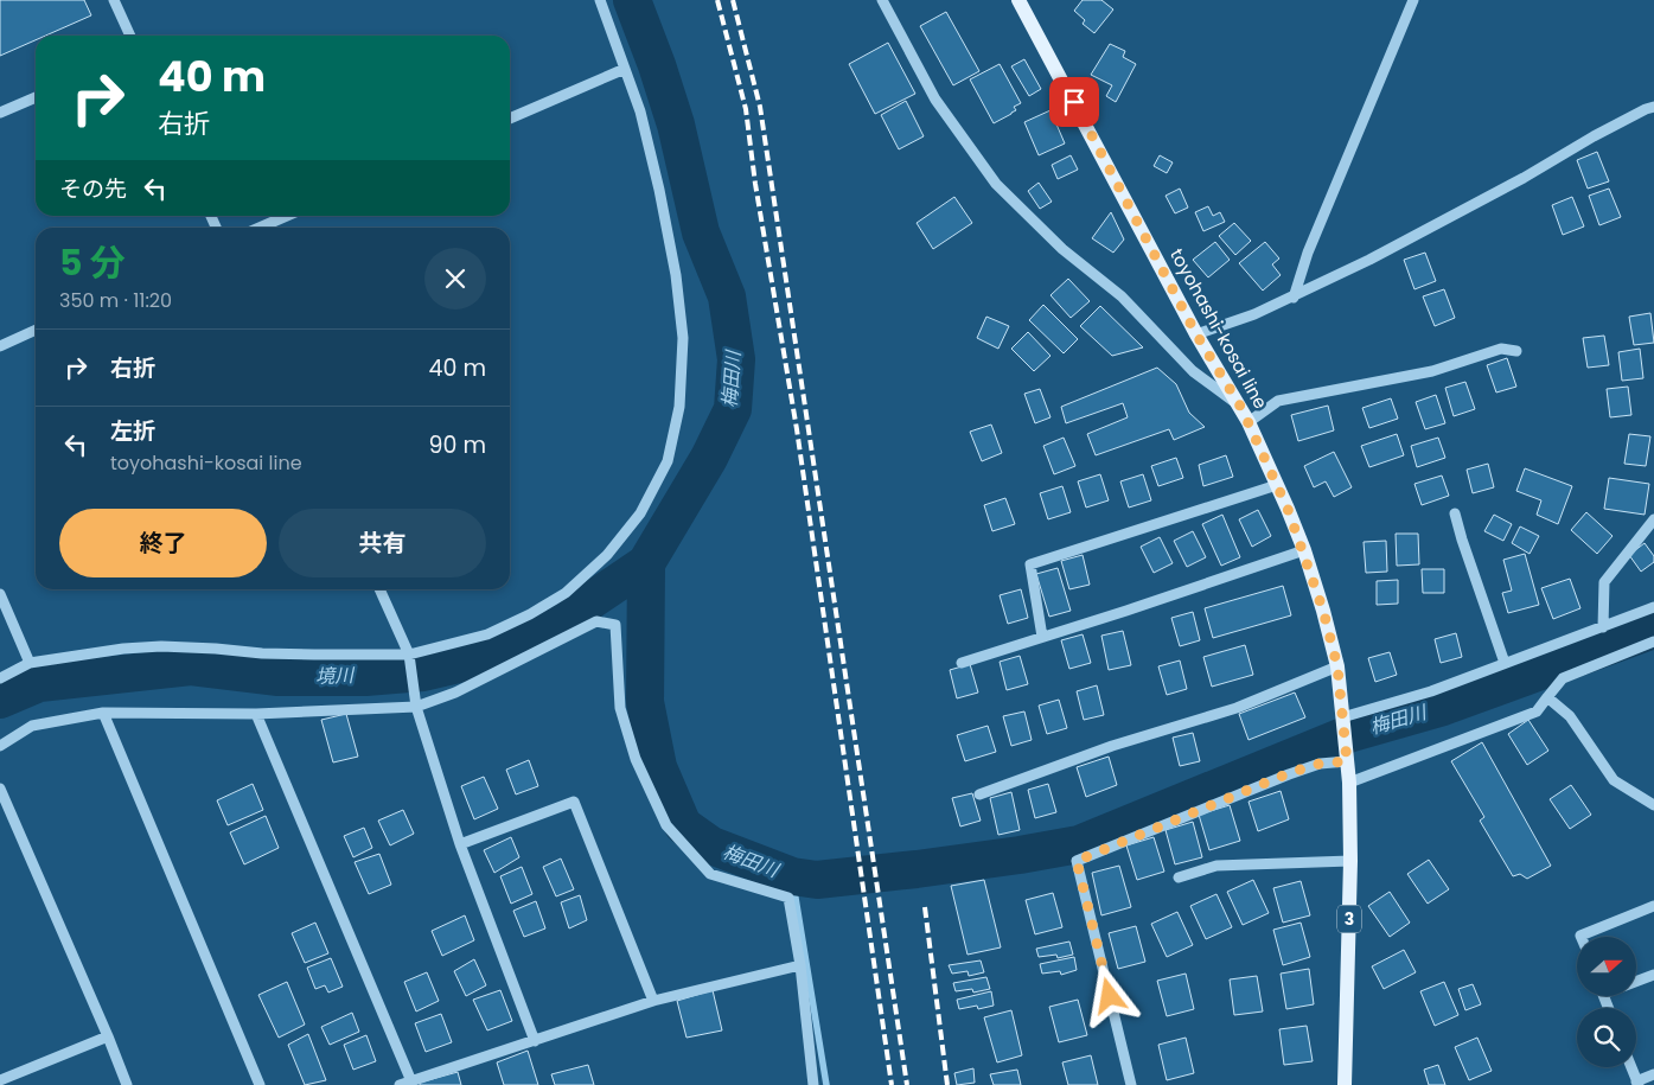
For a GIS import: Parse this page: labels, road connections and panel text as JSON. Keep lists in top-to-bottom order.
{
  "streets": {
    "main road": ["toyohashi-kosai line", "3"]
  },
  "water": ["梅田川", "境川"],
  "north": "right",
  "page": {
    "turn": ["40 m", "右折"],
    "then": "その先",
    "heading": ["5 分", "350 m · 11:20"],
    "list": [
      {
        "name": "右折",
        "value": "40 m"
      },
      {
        "name": "左折",
        "note": "toyohashi-kosai line",
        "value": "90 m"
      }
    ],
    "buttons": ["終了", "共有"]
  }
}
